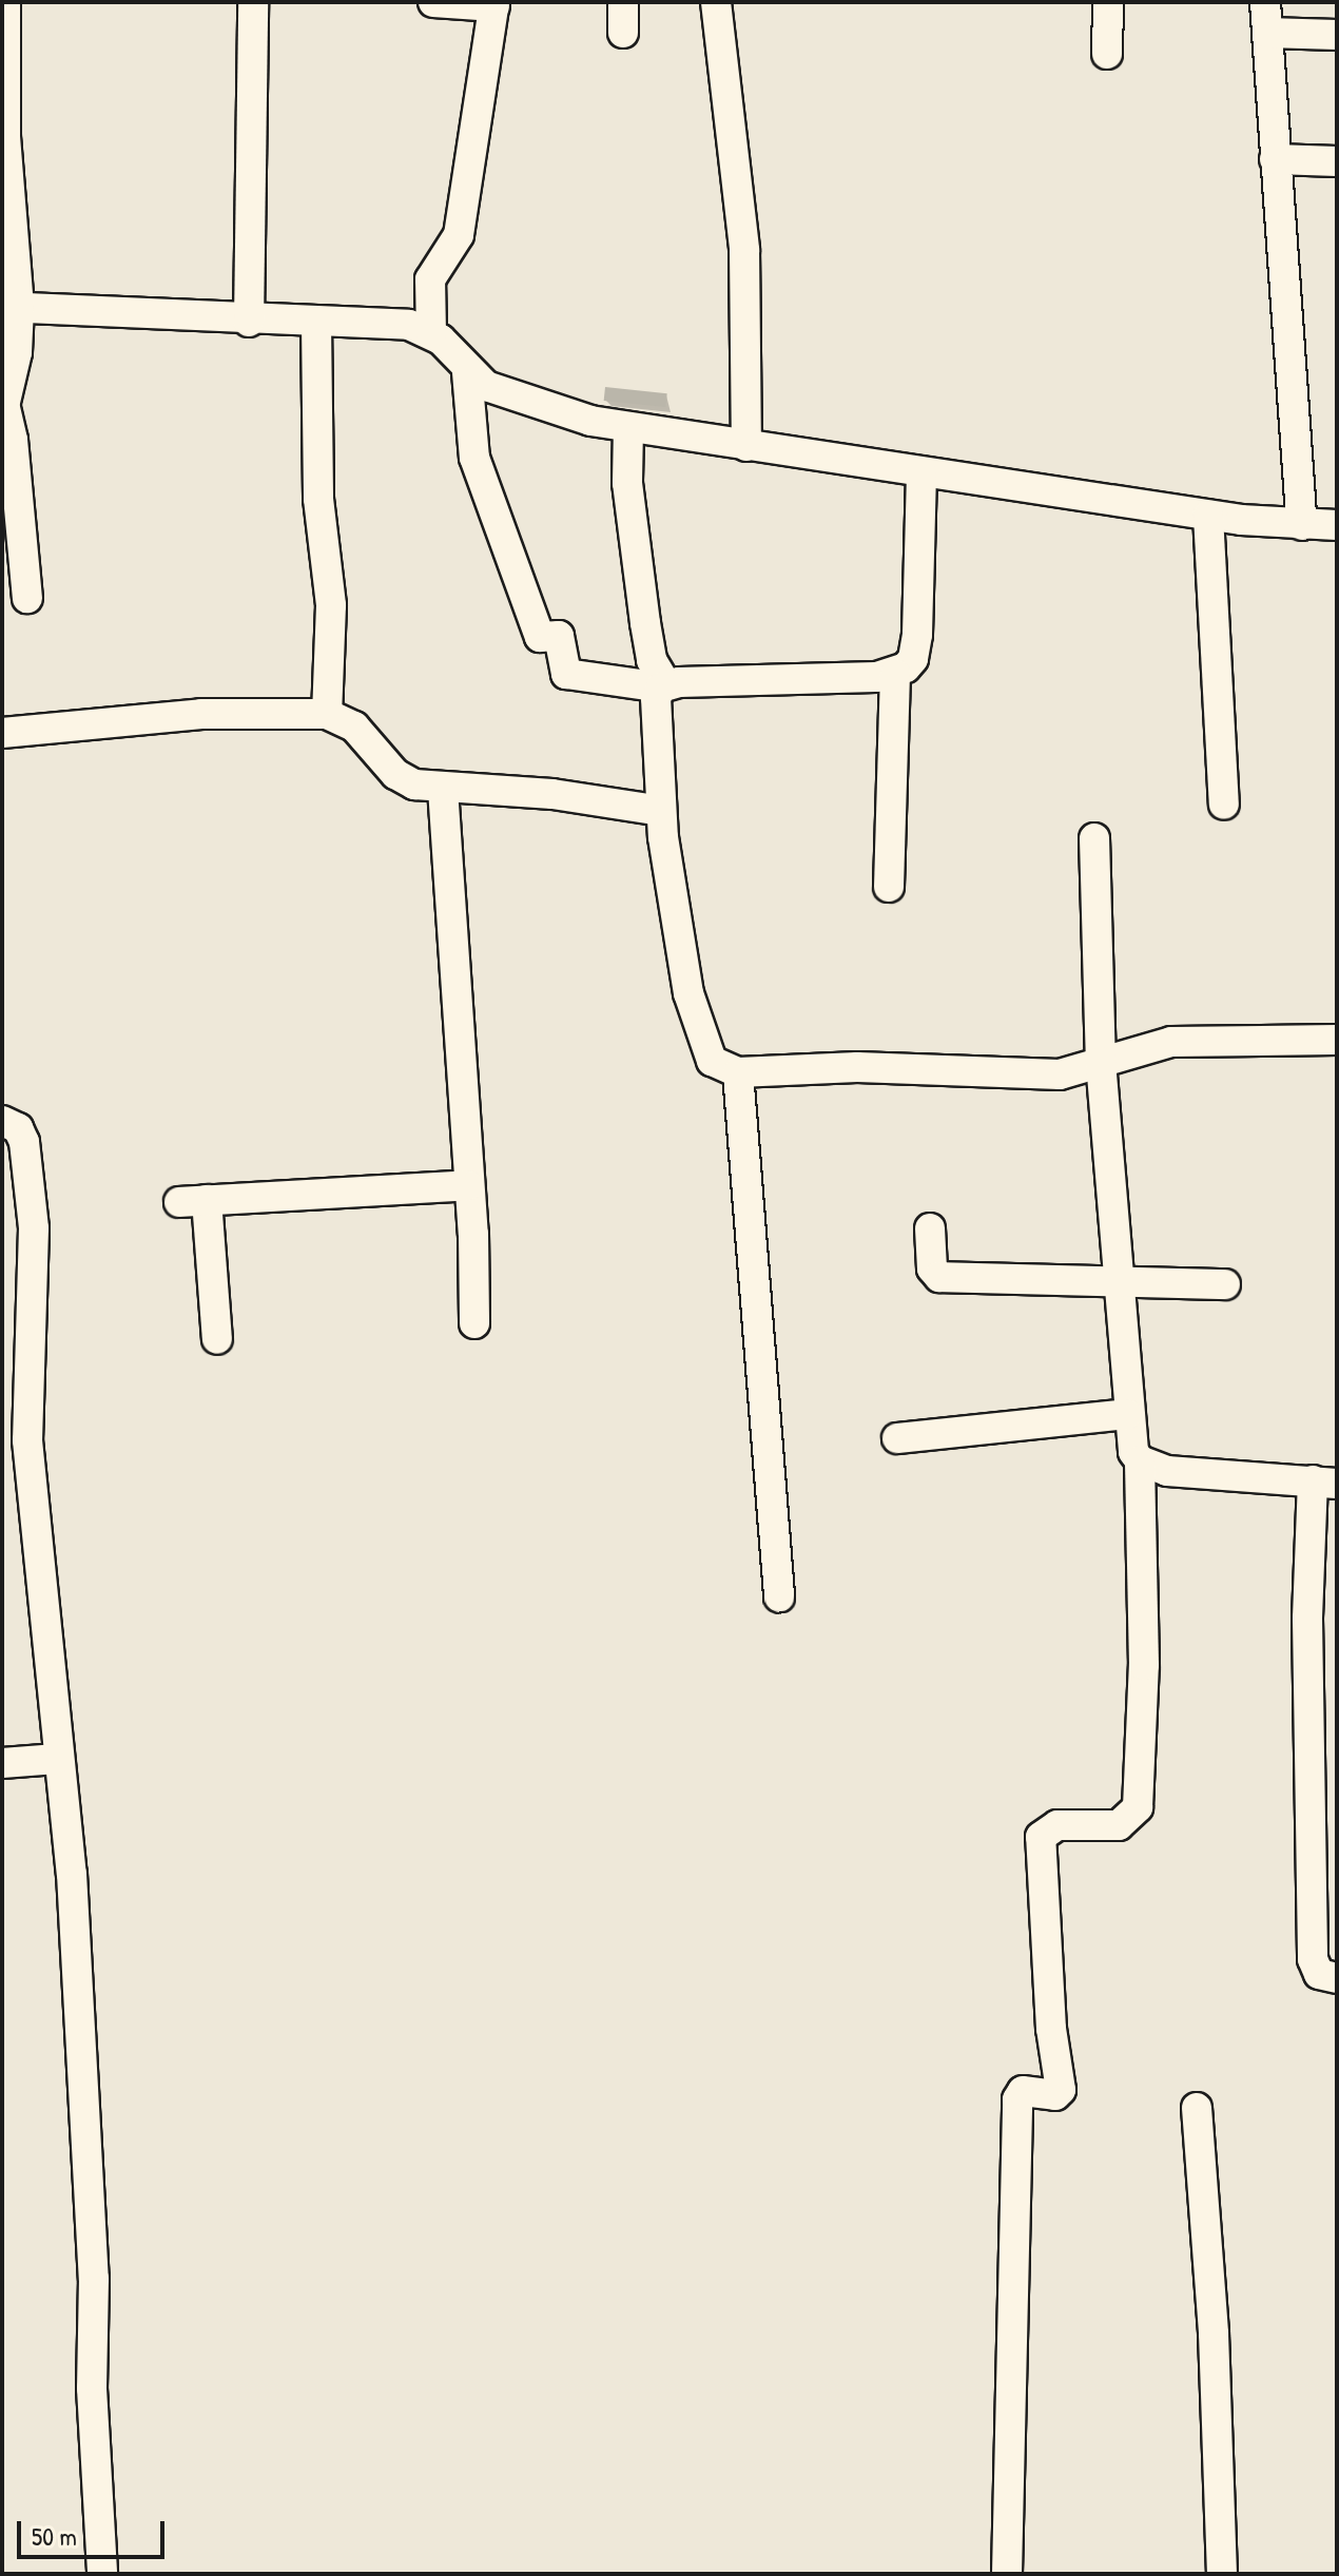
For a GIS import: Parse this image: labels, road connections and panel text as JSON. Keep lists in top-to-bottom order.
{
  "scale_bar": "50 m"
}
